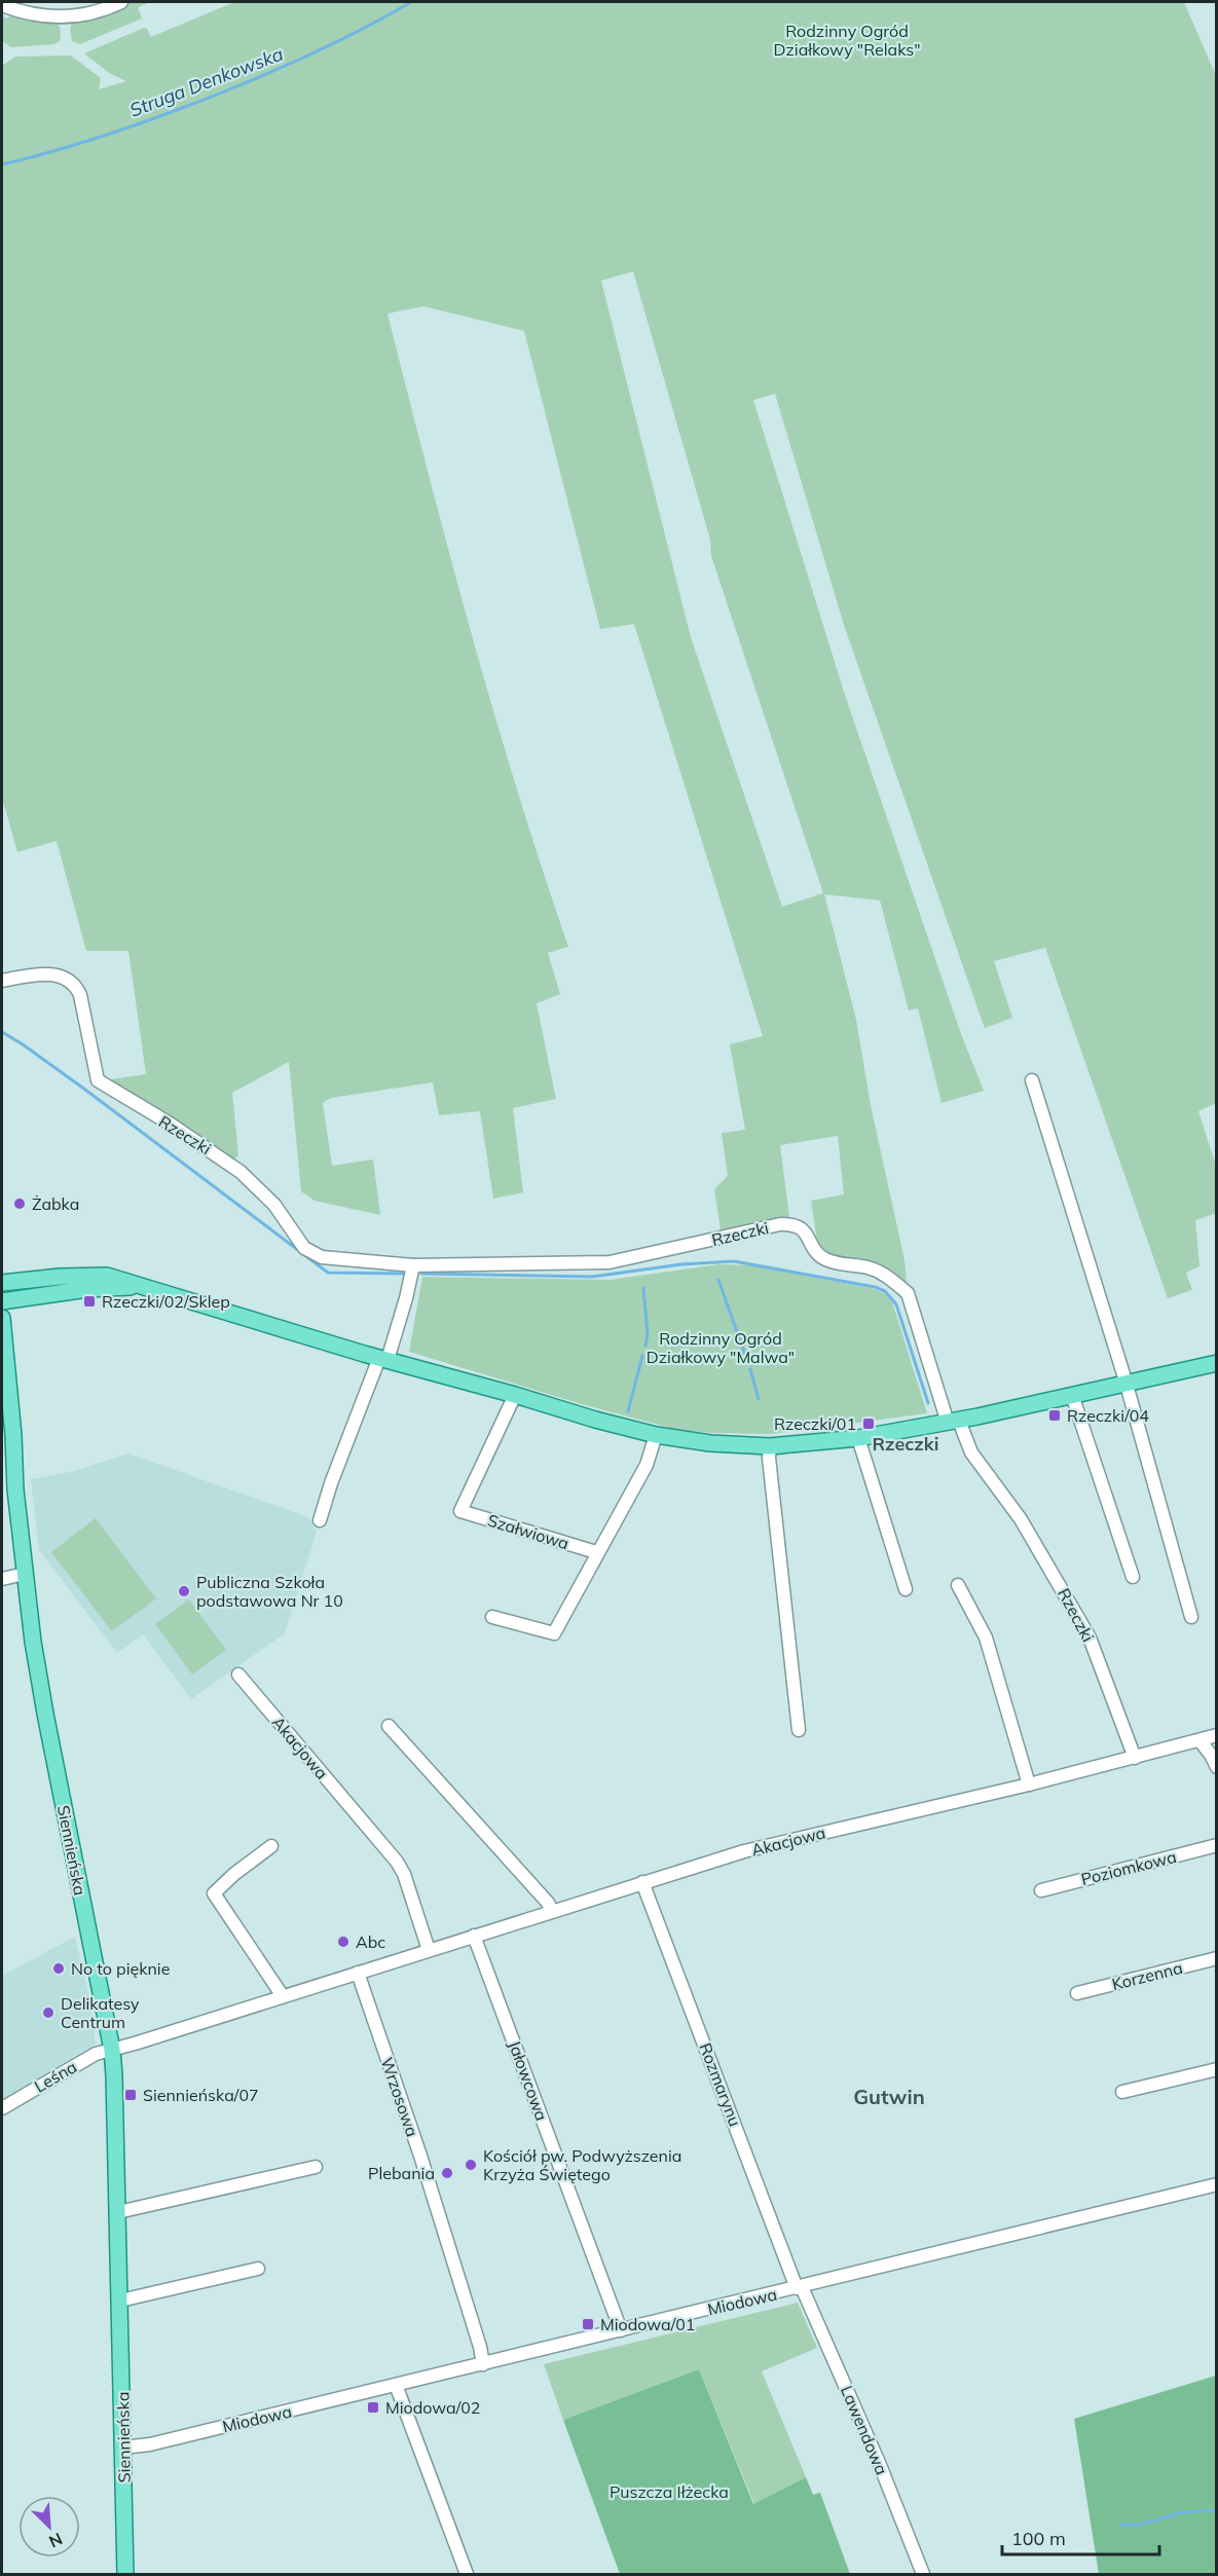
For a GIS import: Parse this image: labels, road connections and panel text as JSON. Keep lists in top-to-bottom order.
{
  "streets": {
    "main road": ["Siennieńska"],
    "street": [
      "Rzeczki",
      "Szałwiowa",
      "Akacjowa",
      "Poziomkowa",
      "Korzenna",
      "Leśna",
      "Jałowcowa",
      "Rozmarynu",
      "Wrzosowa",
      "Miodowa",
      "Lawendowa"
    ]
  },
  "crossings": [
    ["Rzeczki", "Akacjowa"],
    ["Akacjowa", "Siennieńska"],
    ["Akacjowa", "Leśna"],
    ["Akacjowa", "Jałowcowa"],
    ["Akacjowa", "Rozmarynu"],
    ["Akacjowa", "Wrzosowa"],
    ["Siennieńska", "Leśna"],
    ["Siennieńska", "Miodowa"],
    ["Jałowcowa", "Miodowa"],
    ["Rozmarynu", "Miodowa"],
    ["Rozmarynu", "Lawendowa"],
    ["Wrzosowa", "Miodowa"],
    ["Miodowa", "Lawendowa"]
  ],
  "districts": ["Rzeczki", "Gutwin"],
  "water": ["Struga Denkowska"],
  "parks": ["Rodzinny Ogród Działkowy \"Relaks\"", "Rodzinny Ogród Działkowy \"Malwa\"", "Puszcza Iłżecka"],
  "places": {
    "other": [
      "Żabka",
      "Publiczna Szkoła podstawowa Nr 10",
      "Abc",
      "No to pięknie",
      "Delikatesy Centrum",
      "Kościół pw. Podwyższenia Krzyża Świętego",
      "Plebania"
    ],
    "transit": [
      "Rzeczki/02/Sklep",
      "Rzeczki/04",
      "Rzeczki/01",
      "Siennieńska/07",
      "Miodowa/01",
      "Miodowa/02"
    ]
  },
  "scale_bar": "100 m",
  "north": "bottom right"
}
